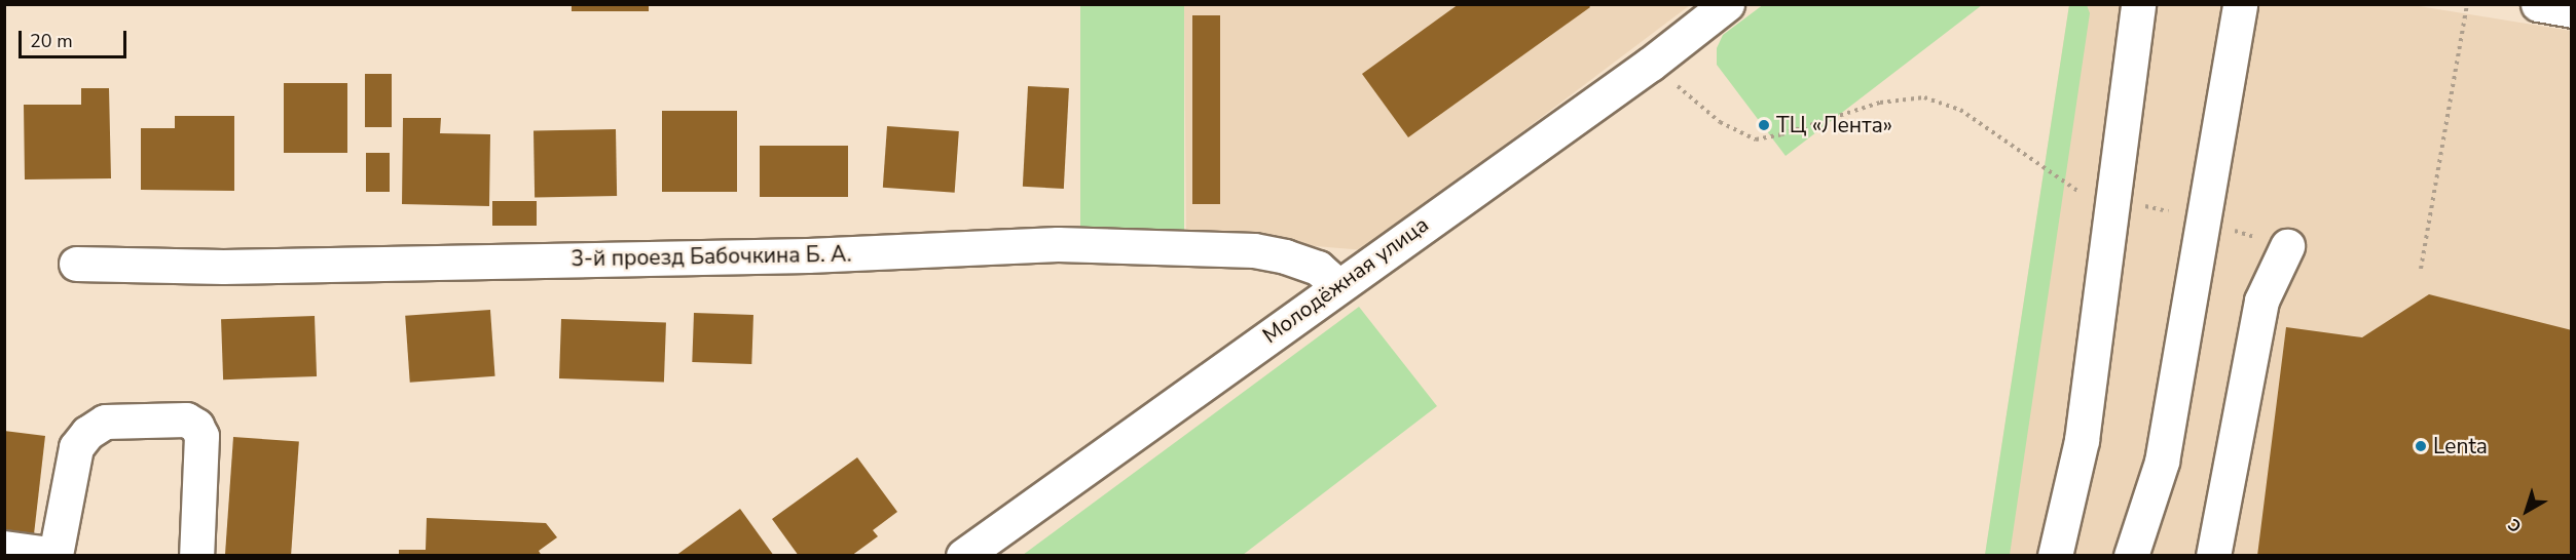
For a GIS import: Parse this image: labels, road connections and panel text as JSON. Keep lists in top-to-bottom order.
{
  "streets": {
    "street": ["3-й проезд Бабочкина Б. А.", "Молодёжная улица"]
  },
  "crossings": [
    ["3-й проезд Бабочкина Б. А.", "Молодёжная улица"]
  ],
  "places": ["ТЦ «Лента»", "Lenta"],
  "scale_bar": "20 m",
  "north": "bottom left"
}
